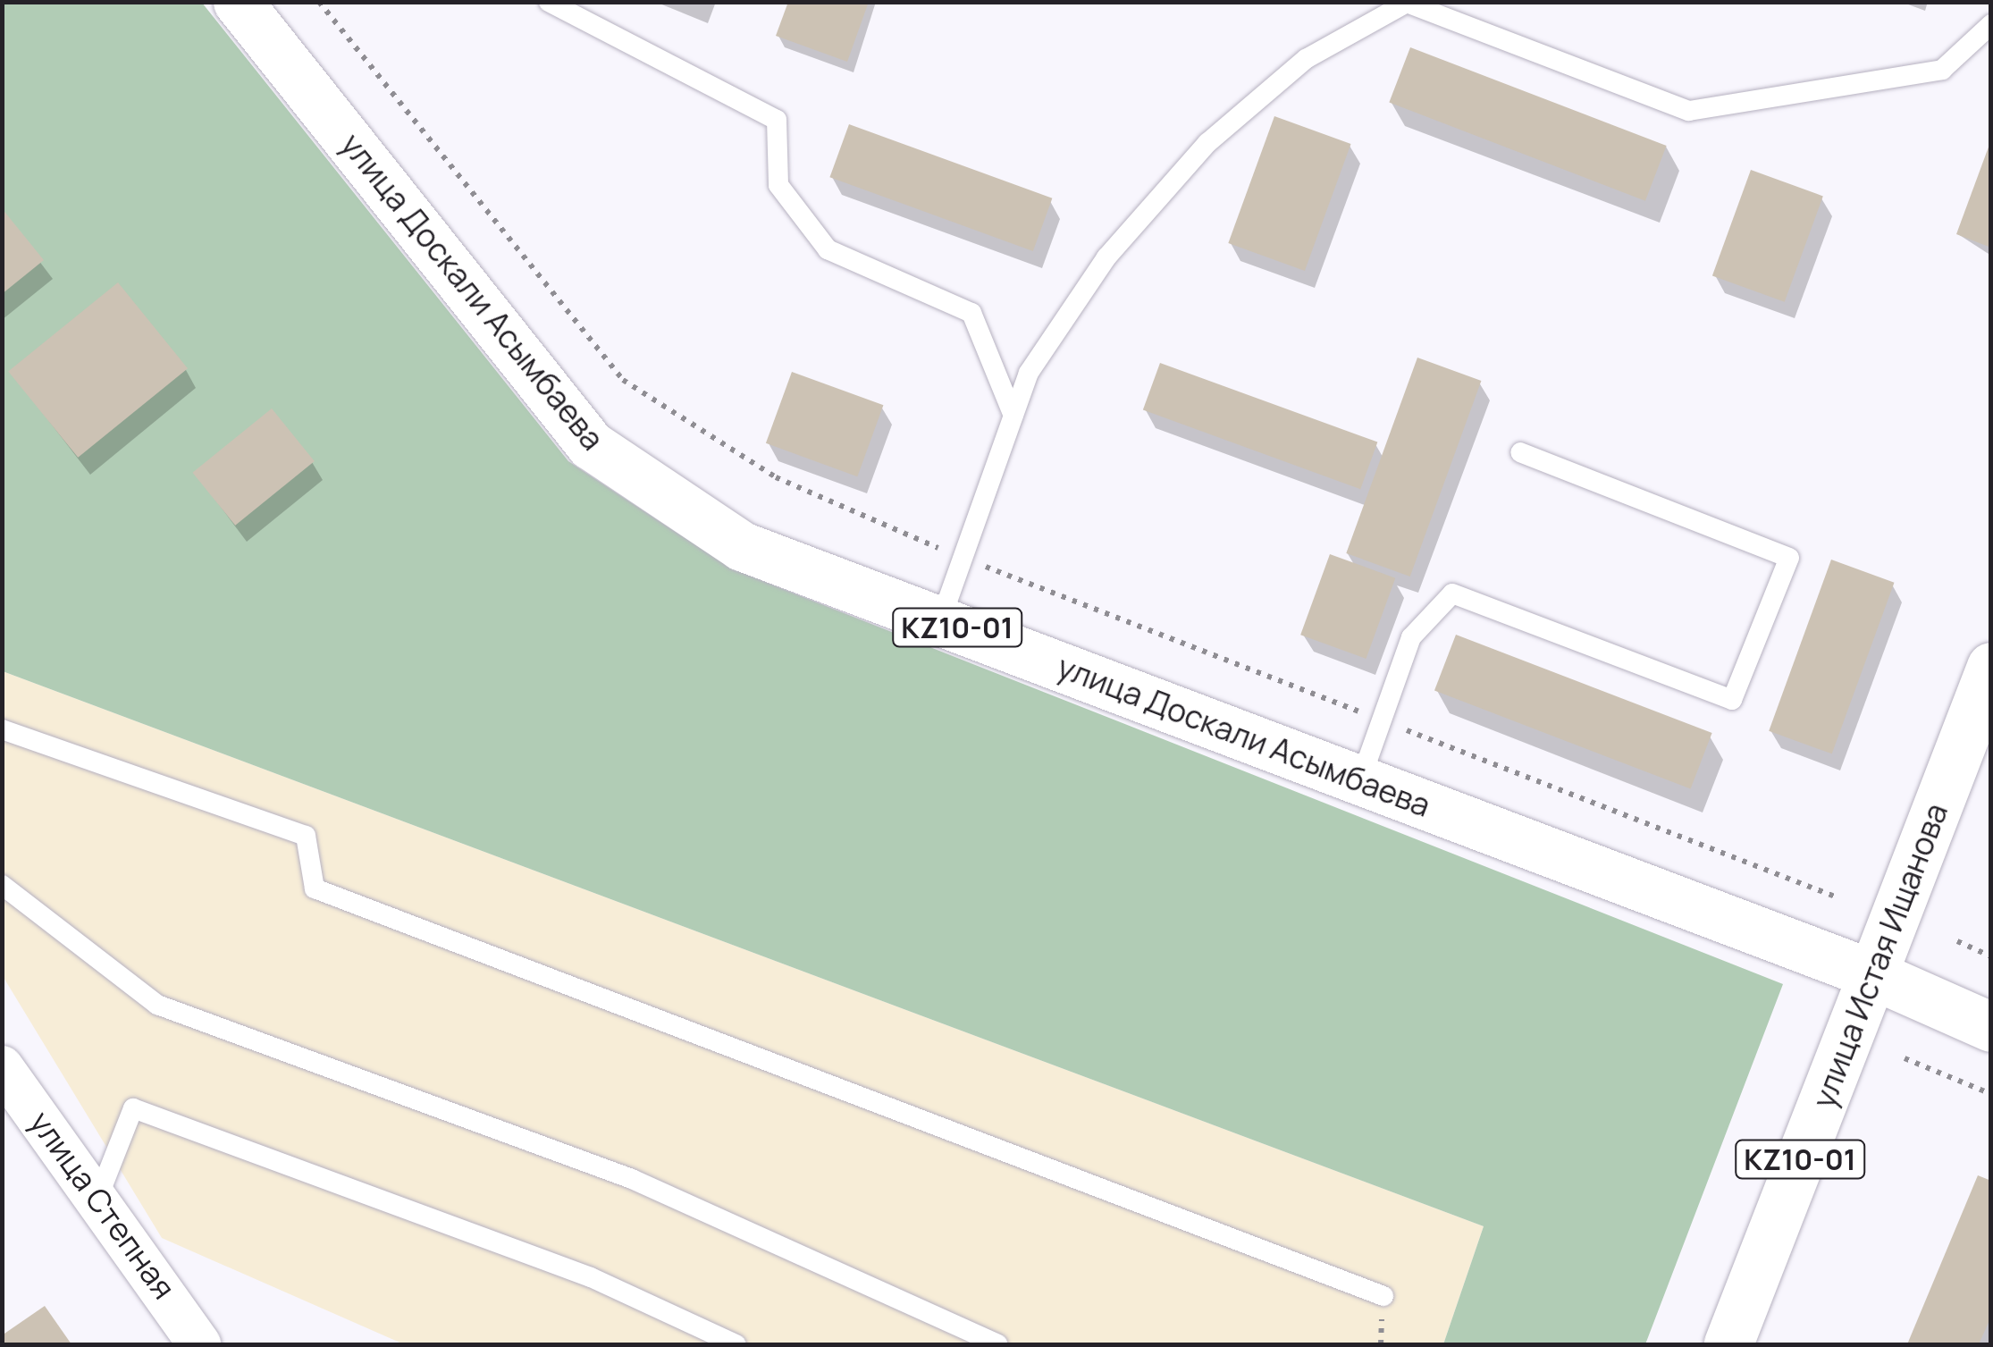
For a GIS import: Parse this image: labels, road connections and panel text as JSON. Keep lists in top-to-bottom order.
{
  "streets": {
    "main road": ["улица Доскали Асымбаева", "KZ10-01", "улица Истая Ищанова"],
    "street": ["улица Степная"]
  },
  "crossings": [
    ["улица Доскали Асымбаева", "улица Истая Ищанова"]
  ]
}
